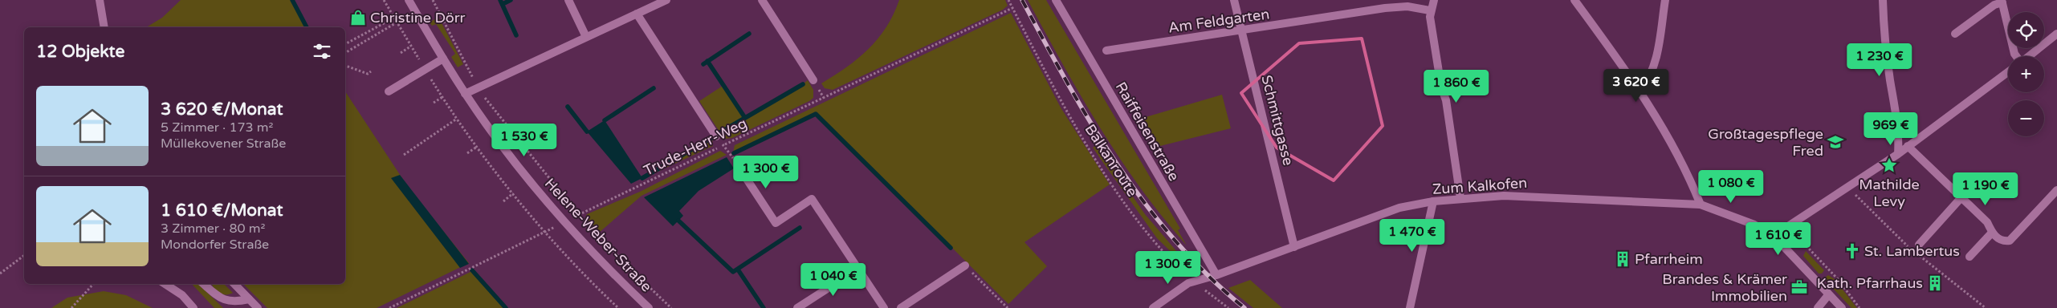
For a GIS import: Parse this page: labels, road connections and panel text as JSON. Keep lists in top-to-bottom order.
{
  "streets": {
    "street": [
      "Am Feldgarten",
      "Schmittgasse",
      "Raiffeisenstraße",
      "Zum Kalkofen",
      "Helene-Weber-Straße"
    ],
    "path": ["Trude-Herr-Weg", "Balkanroute"]
  },
  "crossings": [
    ["Am Feldgarten", "Schmittgasse"],
    ["Schmittgasse", "Zum Kalkofen"],
    ["Raiffeisenstraße", "Zum Kalkofen"],
    ["Trude-Herr-Weg", "Balkanroute"],
    ["Trude-Herr-Weg", "Helene-Weber-Straße"],
    ["Balkanroute", "Zum Kalkofen"]
  ],
  "places": {
    "shop": ["Christine Dörr"],
    "school or university": ["Großtagespflege Fred"],
    "place": ["Mathilde Levy"],
    "church": ["St. Lambertus"],
    "building": ["Pfarrheim", "Kath. Pfarrhaus"],
    "office": ["Brandes & Krämer Immobilien"]
  },
  "page": {
    "map_buttons": ["+", "−"],
    "heading": "12 Objekte",
    "price": [
      "1 230 €",
      "3 620 €",
      "1 860 €",
      "969 €",
      "1 530 €",
      "1 300 €",
      "1 080 €",
      "1 190 €",
      "1 470 €",
      "1 610 €",
      "1 300 €",
      "1 040 €"
    ],
    "list": [
      {
        "name": "3 620 €/Monat",
        "note": "5 Zimmer · 173 m² · Müllekovener Straße"
      },
      {
        "name": "1 610 €/Monat",
        "note": "3 Zimmer · 80 m² · Mondorfer Straße"
      }
    ]
  }
}
